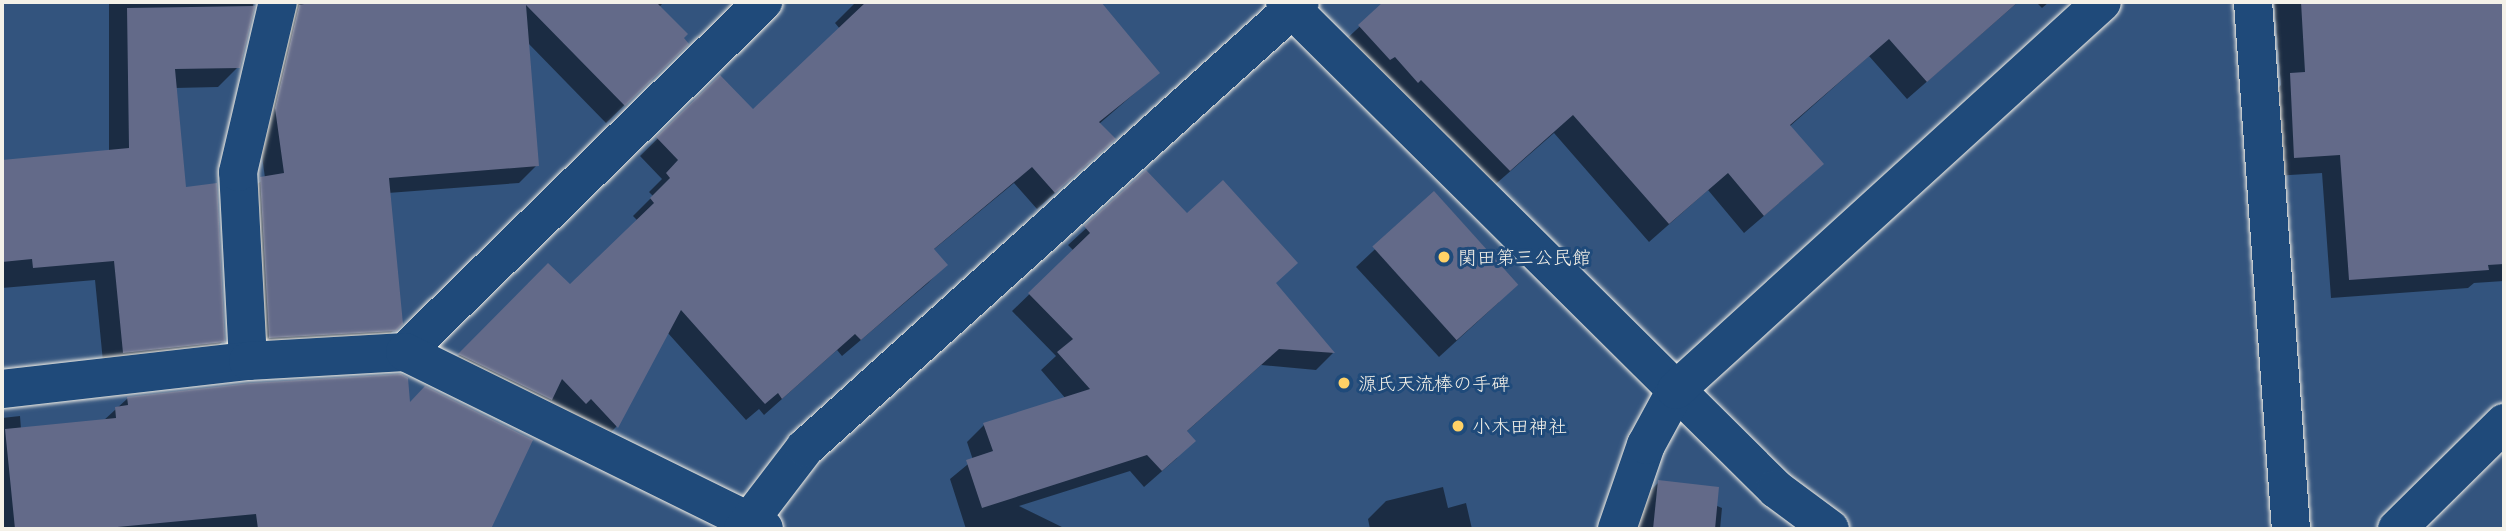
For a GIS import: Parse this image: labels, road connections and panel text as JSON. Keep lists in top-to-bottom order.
{
  "places": ["関田第三公民館", "源氏天流棒の手碑", "小木田神社"]
}
